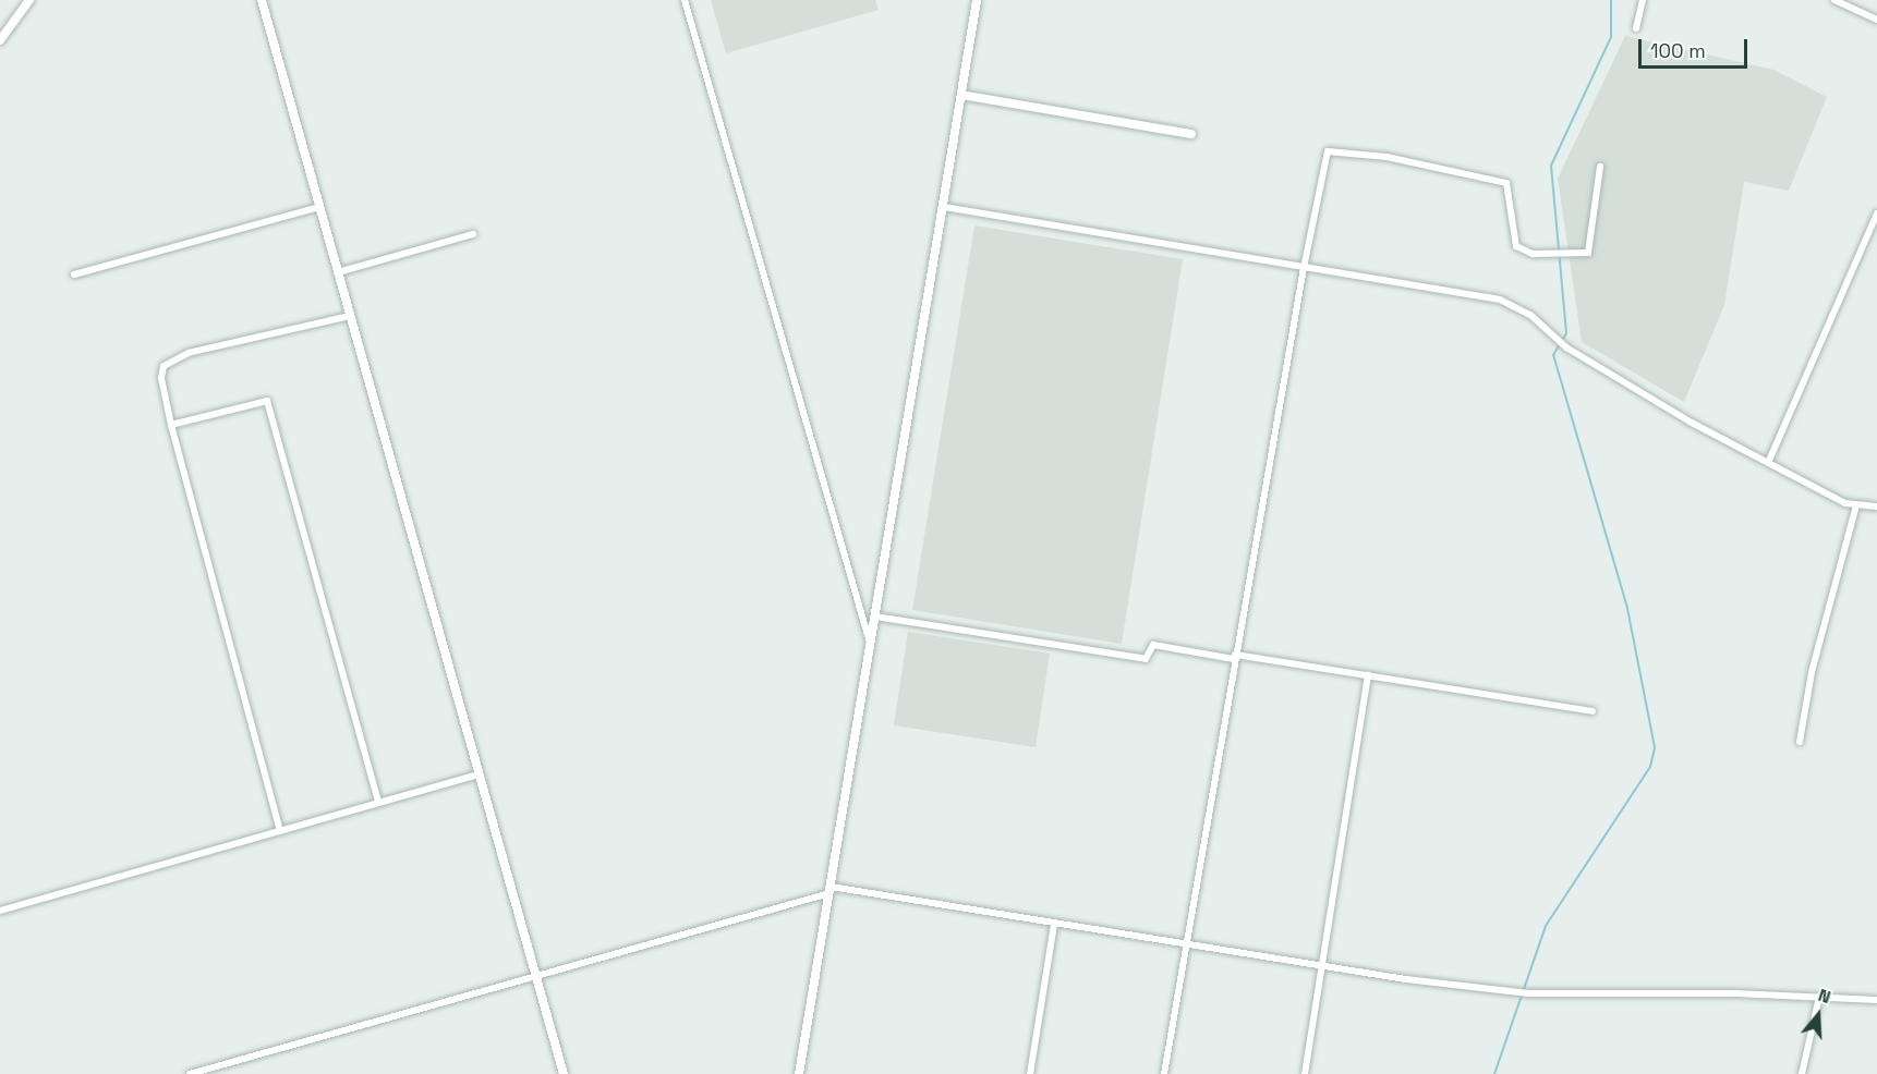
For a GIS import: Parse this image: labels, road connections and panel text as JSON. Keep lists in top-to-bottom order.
{
  "scale_bar": "100 m",
  "north": "top"
}
